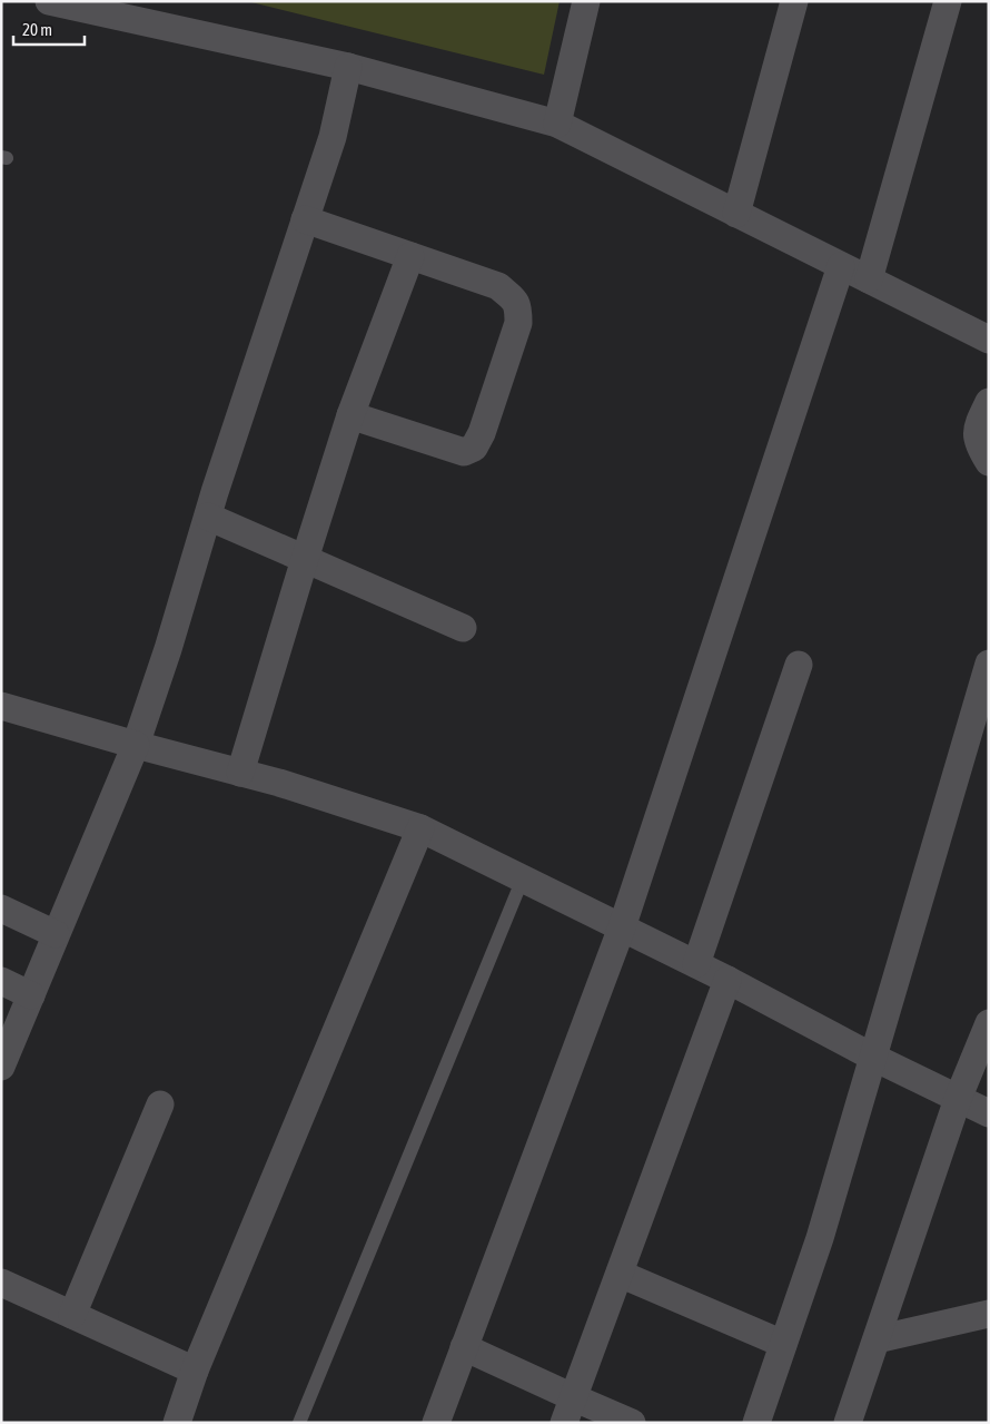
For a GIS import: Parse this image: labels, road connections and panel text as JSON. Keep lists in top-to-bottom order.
{
  "scale_bar": "20 m"
}
